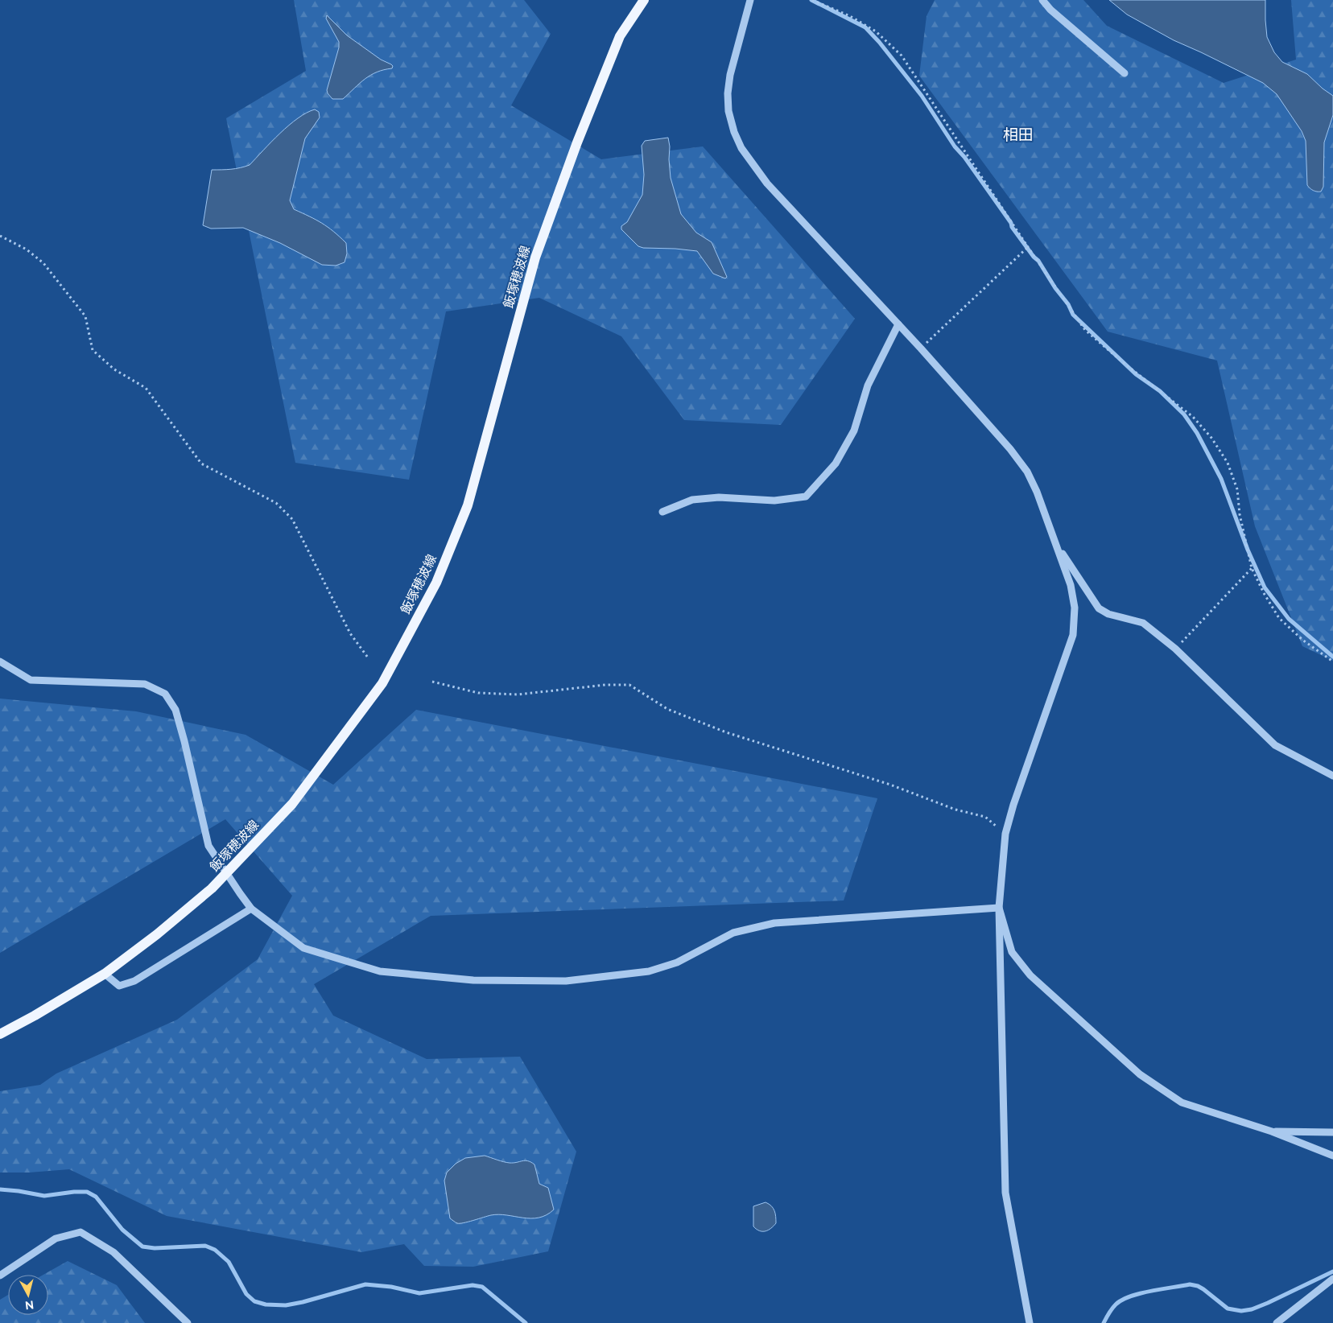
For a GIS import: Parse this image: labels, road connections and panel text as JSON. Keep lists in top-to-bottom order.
{
  "streets": {
    "main road": ["飯塚穂波線"]
  },
  "districts": ["相田"],
  "north": "bottom"
}
